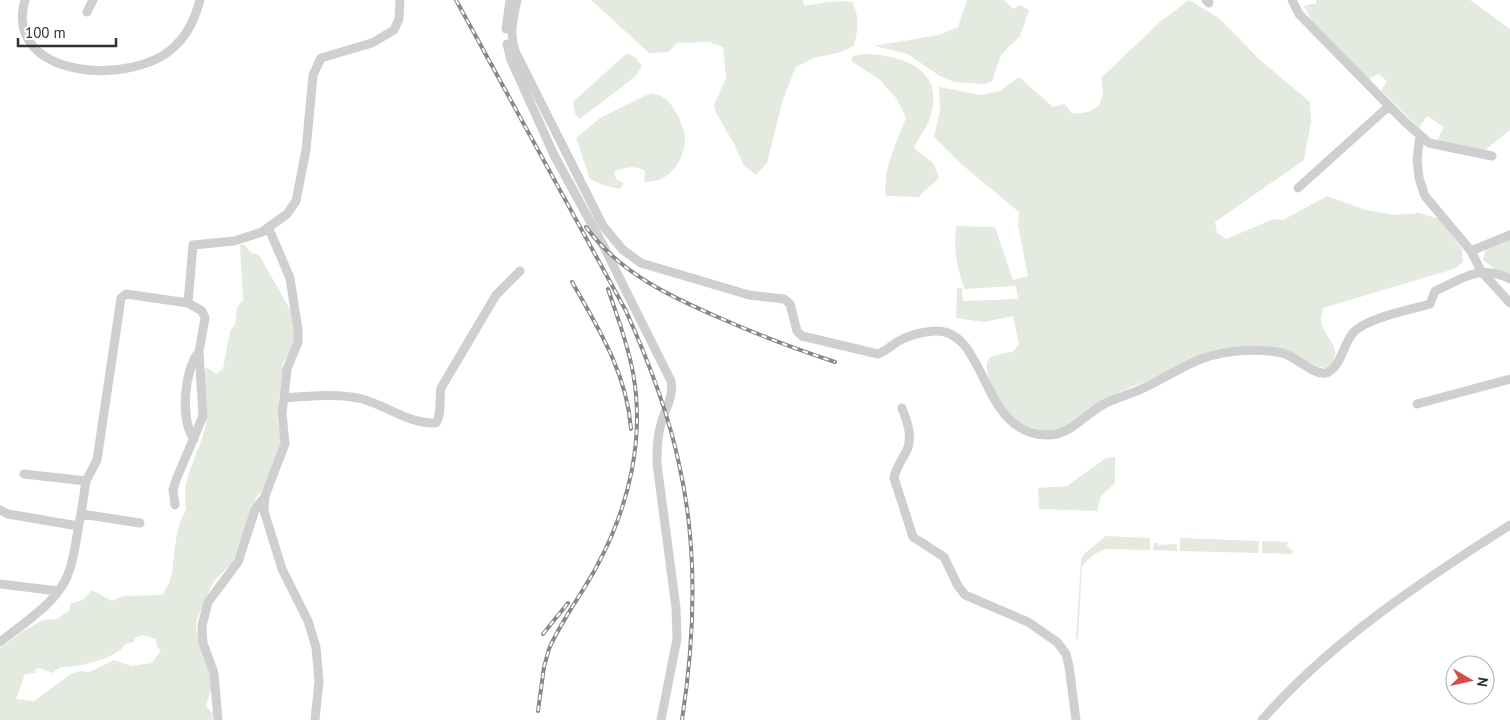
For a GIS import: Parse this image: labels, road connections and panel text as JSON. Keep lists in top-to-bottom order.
{
  "scale_bar": "100 m",
  "north": "right"
}
